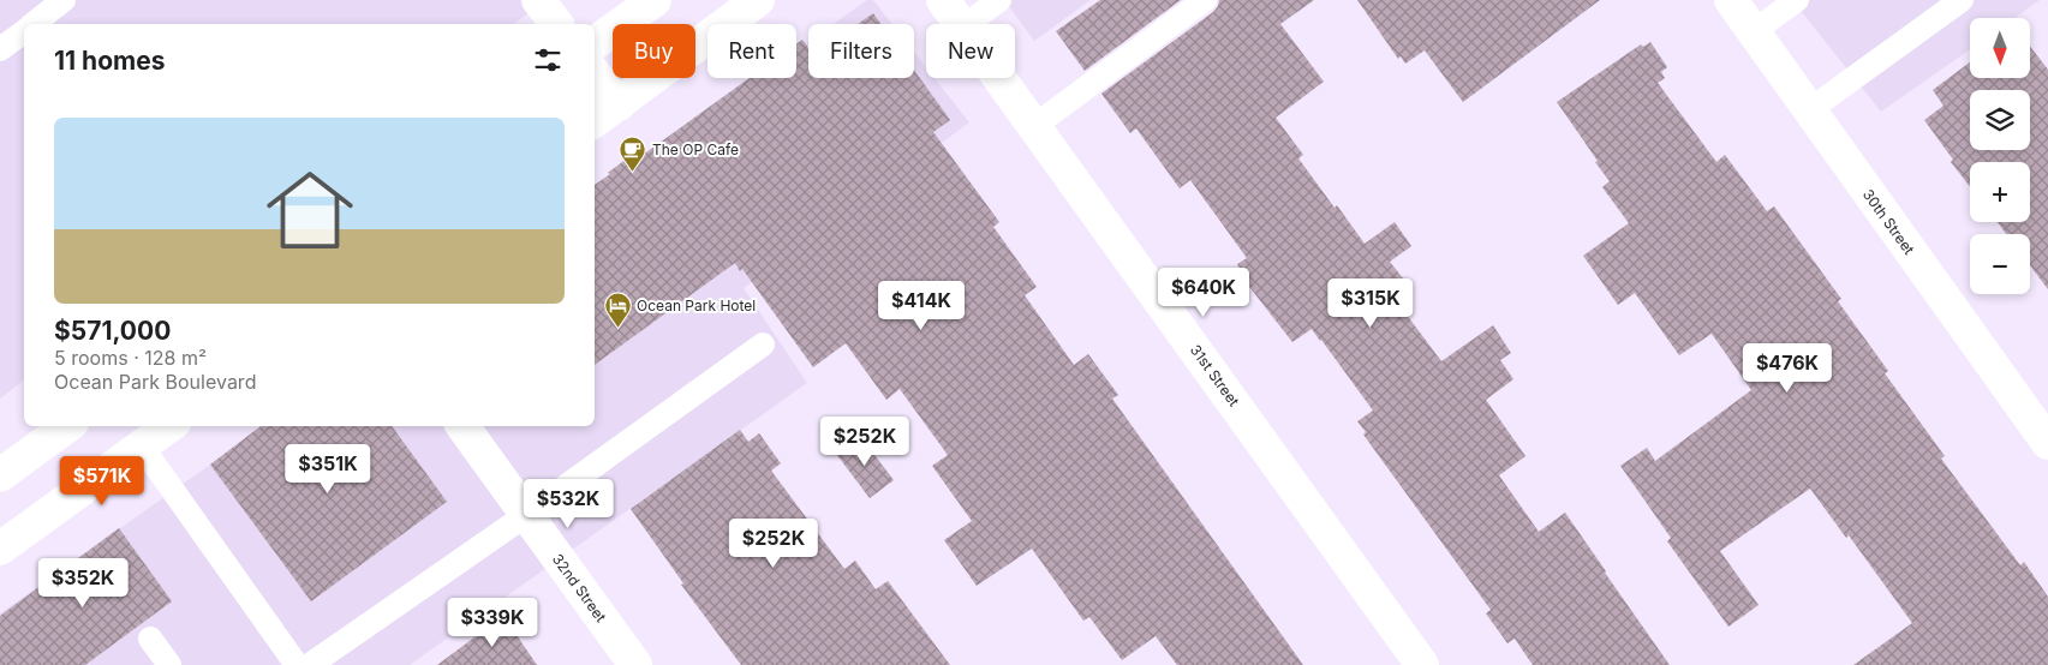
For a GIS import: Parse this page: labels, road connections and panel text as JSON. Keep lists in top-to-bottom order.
{
  "streets": {
    "street": ["30th Street", "31st Street", "32nd Street"]
  },
  "places": {
    "cafe": ["The OP Cafe"],
    "hotel": ["Ocean Park Hotel"]
  },
  "north": "bottom",
  "page": {
    "map_buttons": ["+", "−"],
    "chip": [
      "Buy",
      "Rent",
      "Filters",
      "New"
    ],
    "heading": "11 homes",
    "list": [
      {
        "name": "$571,000",
        "note": "5 rooms · 128 m² · Ocean Park Boulevard"
      }
    ],
    "price": [
      "$640K",
      "$315K",
      "$414K",
      "$476K",
      "$252K",
      "$351K",
      "$571K",
      "$532K",
      "$252K",
      "$352K",
      "$339K"
    ]
  }
}
